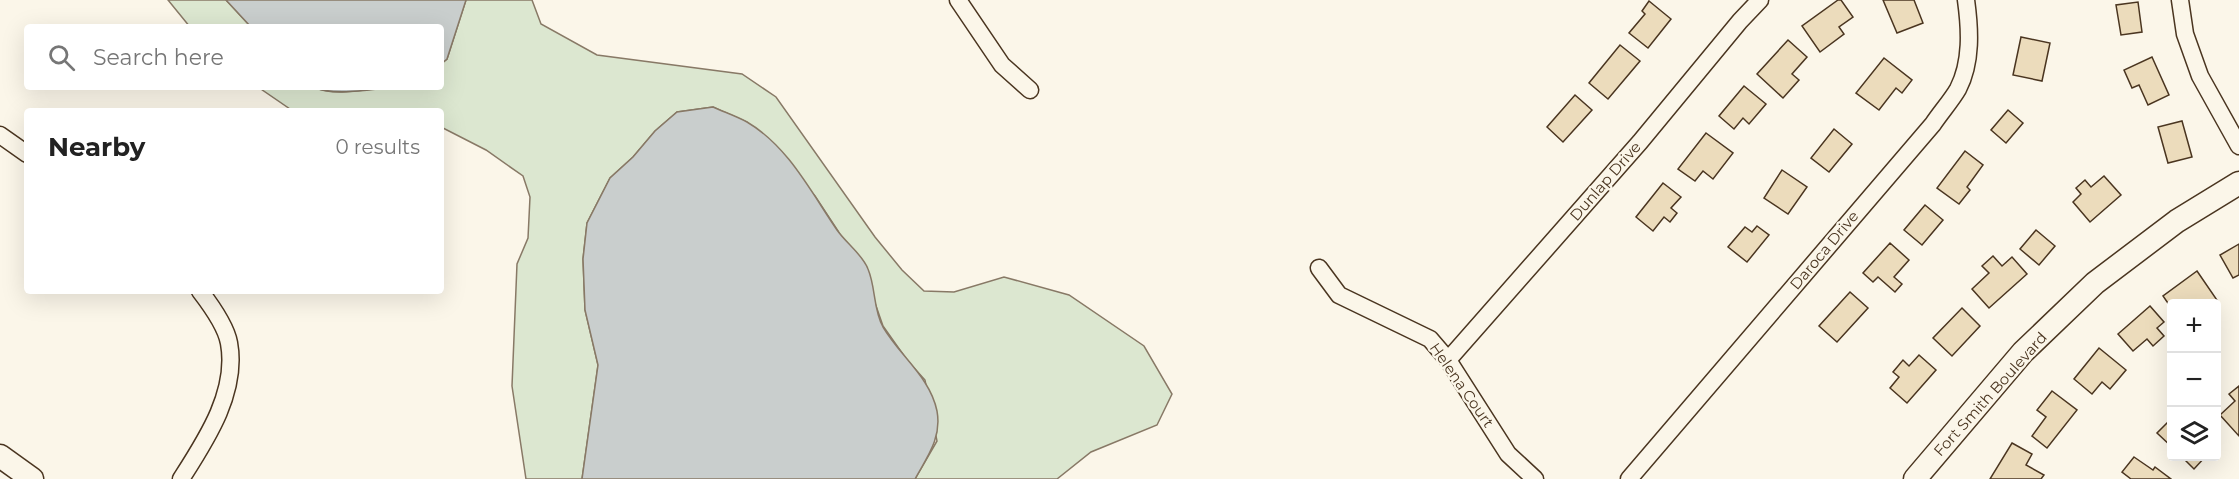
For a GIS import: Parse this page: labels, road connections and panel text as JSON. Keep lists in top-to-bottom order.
{
  "streets": {
    "street": [
      "Dunlap Drive",
      "Daroca Drive",
      "Helena Court",
      "Fort Smith Boulevard"
    ]
  },
  "crossings": [
    ["Dunlap Drive", "Helena Court"]
  ],
  "page": {
    "search": "Search here",
    "heading": ["Nearby", "0 results"],
    "map_buttons": ["+", "−"]
  }
}
